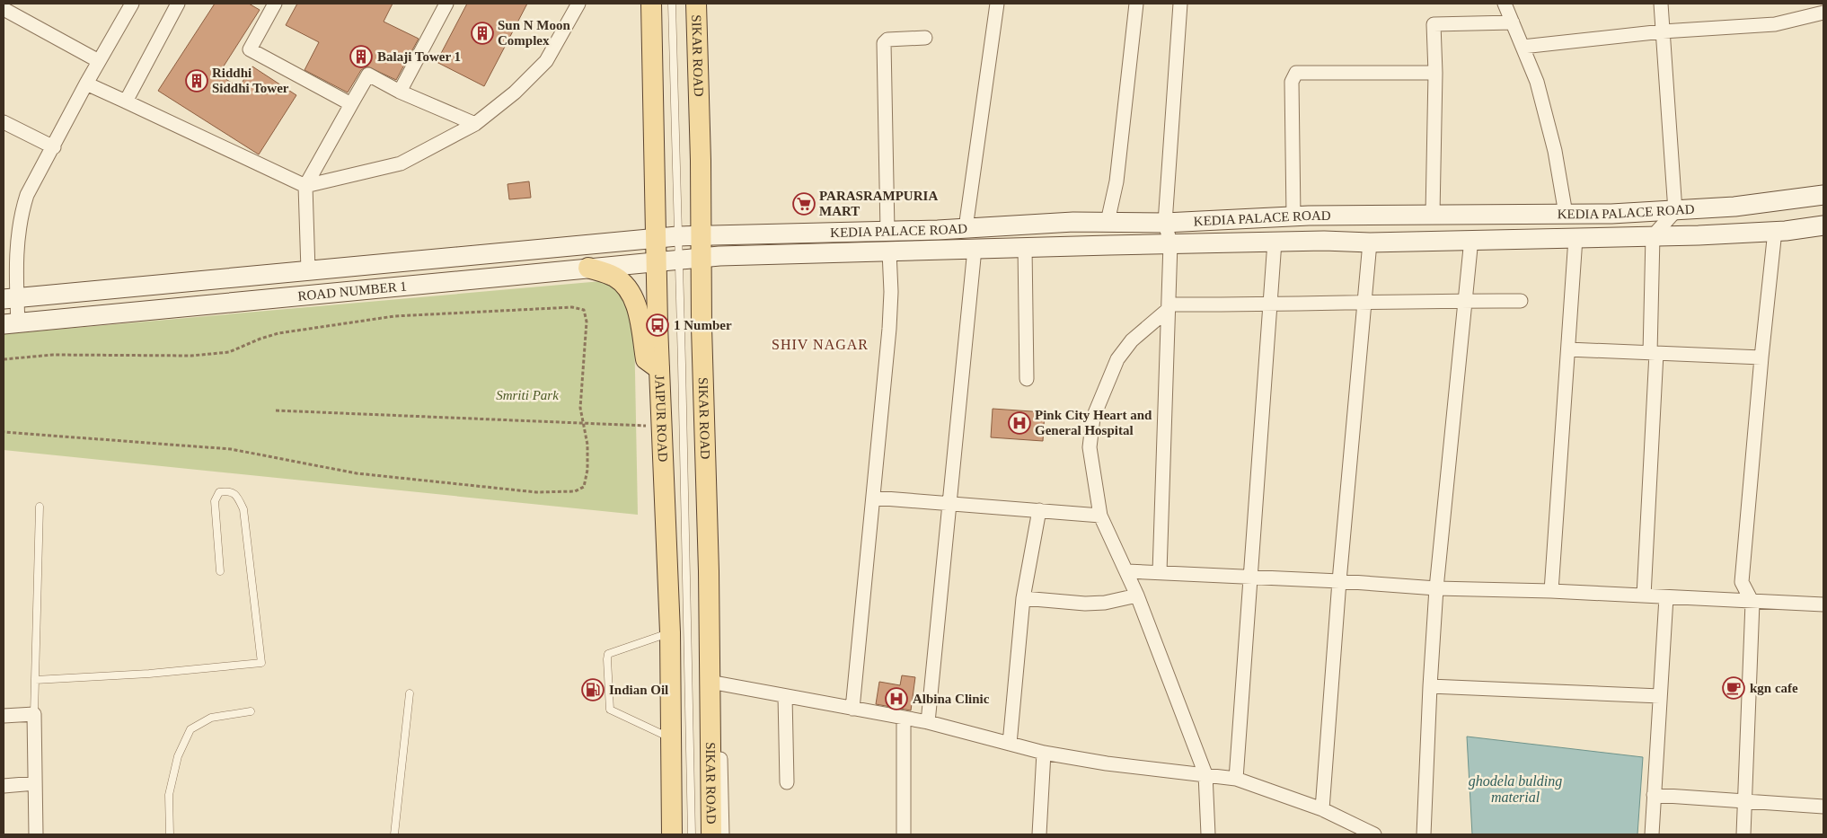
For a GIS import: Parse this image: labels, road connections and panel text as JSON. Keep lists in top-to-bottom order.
{
  "streets": {
    "main road": ["SIKAR ROAD", "JAIPUR ROAD"],
    "street": ["KEDIA PALACE ROAD", "ROAD NUMBER 1"]
  },
  "crossings": [
    ["SIKAR ROAD", "KEDIA PALACE ROAD"],
    ["SIKAR ROAD", "ROAD NUMBER 1"],
    ["KEDIA PALACE ROAD", "ROAD NUMBER 1"],
    ["ROAD NUMBER 1", "JAIPUR ROAD"]
  ],
  "districts": ["SHIV NAGAR"],
  "water": ["ghodela bulding material"],
  "parks": ["Smriti Park"],
  "places": {
    "building": ["Sun N Moon Complex", "Balaji Tower 1", "Riddhi Siddhi Tower"],
    "supermarket": ["PARASRAMPURIA MART"],
    "bus stop": ["1 Number"],
    "hospital": ["Pink City Heart and General Hospital", "Albina Clinic"],
    "cafe": ["kgn cafe"],
    "fuel station": ["Indian Oil"]
  }
}
